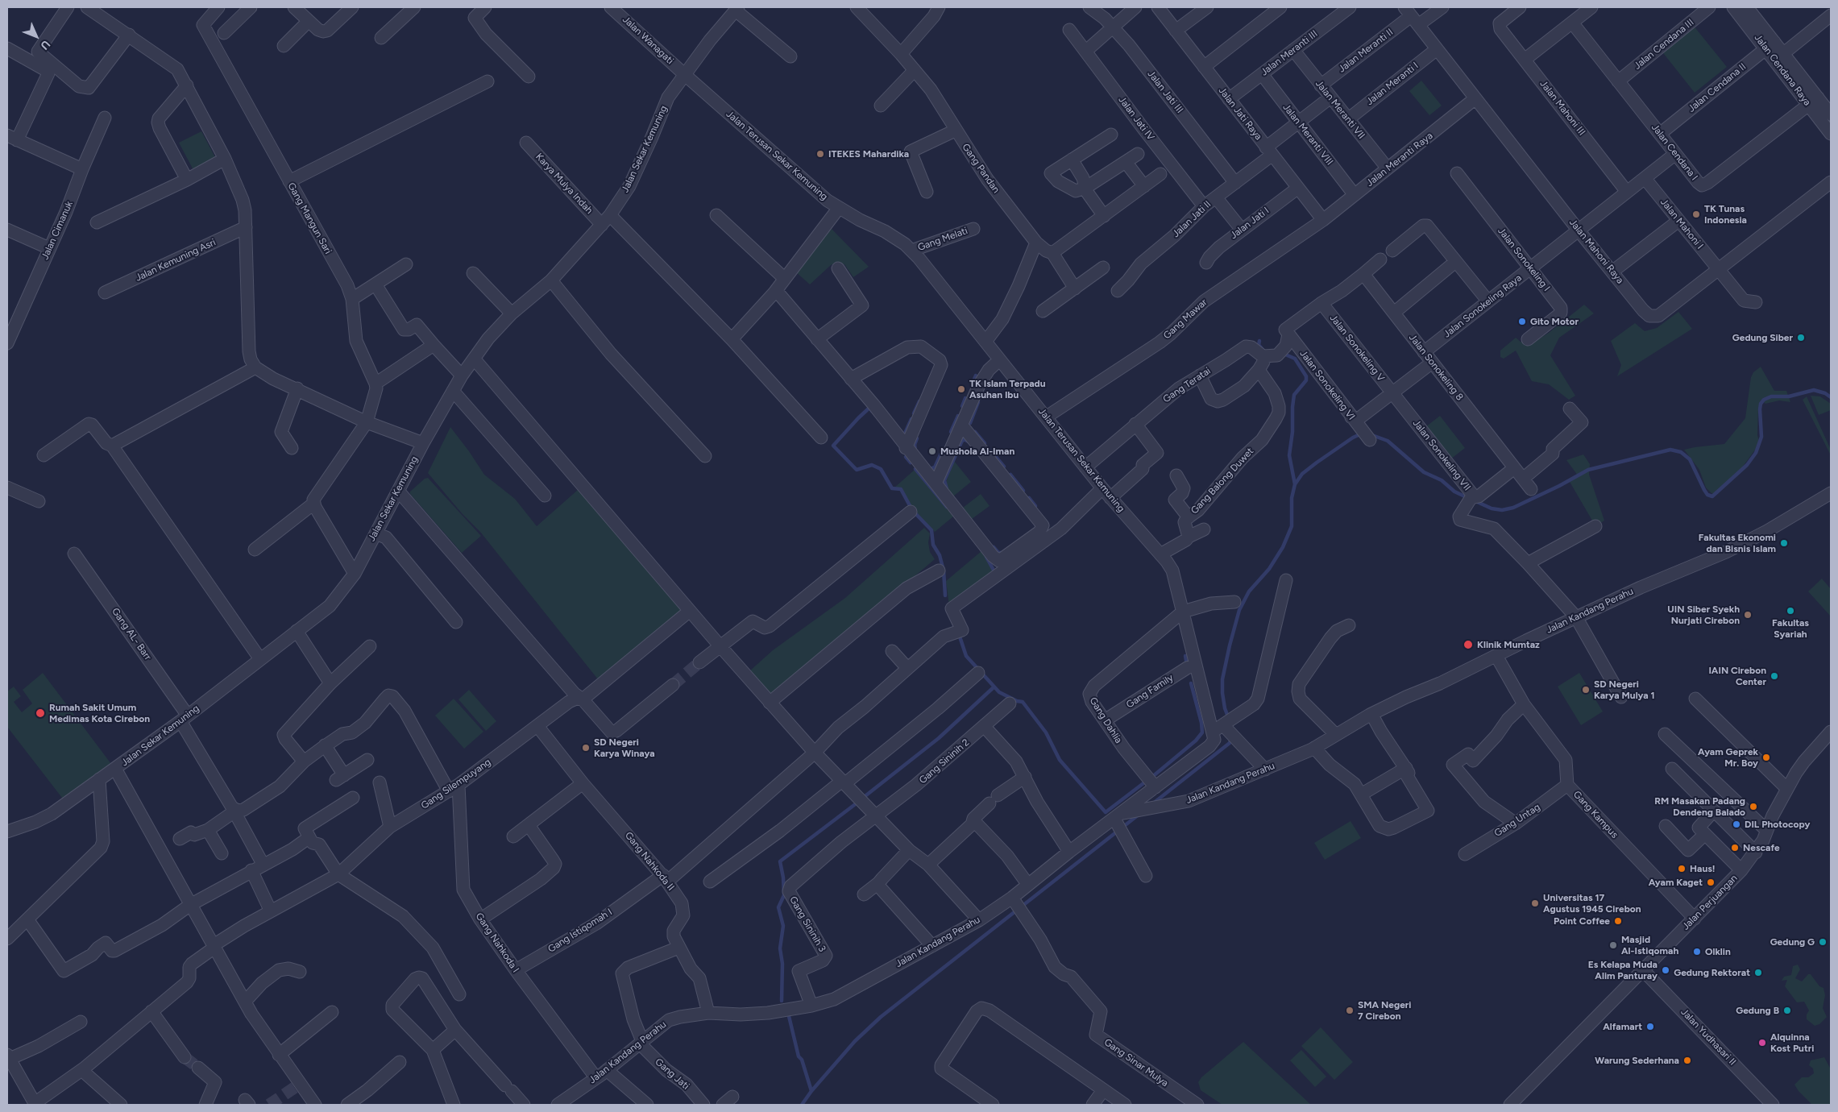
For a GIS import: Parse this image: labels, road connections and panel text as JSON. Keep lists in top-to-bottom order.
{
  "streets": {
    "street": [
      "Jalan Wanagati",
      "Jalan Cendana III",
      "Jalan Meranti II",
      "Jalan Meranti III",
      "Jalan Cendana Raya",
      "Jalan Meranti I",
      "Jalan Cendana II",
      "Jalan Jati III",
      "Jalan Mahoni III",
      "Jalan Meranti VII",
      "Jalan Jati Raya",
      "Jalan Jati IV",
      "Jalan Meranti VIII",
      "Jalan Sekar Kemuning",
      "Jalan Cendana I",
      "Jalan Terusan Sekar Kemuning",
      "Jalan Meranti Raya",
      "Gang Pandan",
      "Karya Mulya Indah",
      "Gang Mangun Sari",
      "Jalan Jati II",
      "Jalan Jati I",
      "Jalan Mahoni I",
      "Jalan Cimanuk",
      "Gang Melati",
      "Jalan Mahoni Raya",
      "Jalan Sonokeling I",
      "Jalan Kemuning Asri",
      "Jalan Sonokeling Raya",
      "Gang Mawar",
      "Jalan Sonokeling V",
      "Jalan Sonokeling 8",
      "Gang Teratai",
      "Jalan Sonokeling VI",
      "Jalan Sonokeling VII",
      "Gang Balong Duwet",
      "Jalan Kandang Perahu",
      "Gang AL- Barr",
      "Gang Family",
      "Gang Dahlia",
      "Gang Sininih 2",
      "Gang Silempuyang",
      "Gang Kampus",
      "Gang Untag",
      "Gang Nahkoda II",
      "Jalan Perjuangan",
      "Gang Sininih 3",
      "Gang Istiqomah I",
      "Gang Nahkoda I",
      "Jalan Yudhasari II",
      "Gang Sinar Mulya",
      "Gang Jati"
    ]
  },
  "crossings": [
    ["Jalan Wanagati", "Jalan Sekar Kemuning"],
    ["Jalan Wanagati", "Jalan Terusan Sekar Kemuning"],
    ["Jalan Cendana III", "Jalan Cendana I"],
    ["Jalan Meranti II", "Jalan Meranti VII"],
    ["Jalan Meranti II", "Jalan Mahoni Raya"],
    ["Jalan Meranti III", "Jalan Meranti VII"],
    ["Jalan Meranti III", "Jalan Jati Raya"],
    ["Jalan Meranti III", "Jalan Meranti VIII"],
    ["Jalan Cendana Raya", "Jalan Cendana II"],
    ["Jalan Cendana Raya", "Jalan Cendana I"],
    ["Jalan Meranti I", "Jalan Meranti VII"],
    ["Jalan Meranti I", "Jalan Mahoni Raya"],
    ["Jalan Cendana II", "Jalan Cendana I"],
    ["Jalan Jati III", "Jalan Jati II"],
    ["Jalan Meranti VII", "Jalan Meranti Raya"],
    ["Jalan Meranti VII", "Jalan Jati II"],
    ["Jalan Jati Raya", "Jalan Meranti Raya"],
    ["Jalan Jati Raya", "Jalan Jati II"],
    ["Jalan Jati Raya", "Jalan Jati I"],
    ["Jalan Jati Raya", "Gang Mawar"],
    ["Jalan Jati IV", "Jalan Jati II"],
    ["Jalan Meranti VIII", "Jalan Meranti Raya"],
    ["Jalan Meranti VIII", "Jalan Jati II"],
    ["Jalan Sekar Kemuning", "Jalan Terusan Sekar Kemuning"],
    ["Jalan Sekar Kemuning", "Karya Mulya Indah"],
    ["Jalan Sekar Kemuning", "Gang AL- Barr"],
    ["Jalan Terusan Sekar Kemuning", "Gang Melati"],
    ["Jalan Terusan Sekar Kemuning", "Gang Mawar"],
    ["Jalan Terusan Sekar Kemuning", "Gang Teratai"],
    ["Jalan Terusan Sekar Kemuning", "Gang Family"],
    ["Jalan Terusan Sekar Kemuning", "Gang Dahlia"],
    ["Jalan Terusan Sekar Kemuning", "Gang Istiqomah I"],
    ["Jalan Meranti Raya", "Jalan Mahoni Raya"],
    ["Jalan Meranti Raya", "Gang Mawar"],
    ["Jalan Mahoni I", "Jalan Mahoni Raya"],
    ["Jalan Mahoni Raya", "Jalan Sonokeling Raya"],
    ["Jalan Sonokeling I", "Jalan Sonokeling Raya"],
    ["Jalan Sonokeling Raya", "Jalan Sonokeling 8"],
    ["Jalan Sonokeling V", "Jalan Sonokeling VII"],
    ["Jalan Sonokeling 8", "Jalan Sonokeling VII"],
    ["Jalan Kandang Perahu", "Gang Kampus"],
    ["Jalan Kandang Perahu", "Gang Nahkoda II"],
    ["Jalan Kandang Perahu", "Gang Sininih 3"],
    ["Jalan Kandang Perahu", "Gang Nahkoda I"],
    ["Jalan Kandang Perahu", "Gang Sinar Mulya"],
    ["Jalan Kandang Perahu", "Gang Jati"],
    ["Gang Family", "Gang Dahlia"],
    ["Gang Sininih 2", "Gang Sininih 3"],
    ["Gang Silempuyang", "Gang Nahkoda II"],
    ["Gang Silempuyang", "Gang Nahkoda I"],
    ["Gang Kampus", "Gang Untag"],
    ["Gang Kampus", "Jalan Perjuangan"],
    ["Gang Nahkoda II", "Gang Istiqomah I"],
    ["Jalan Perjuangan", "Jalan Yudhasari II"],
    ["Gang Istiqomah I", "Gang Nahkoda I"]
  ],
  "places": [
    "ITEKES Mahardika",
    "TK Tunas Indonesia",
    "Gito Motor",
    "Gedung Siber",
    "TK Islam Terpadu Asuhan Ibu",
    "Mushola Al-Iman",
    "Fakultas Ekonomi dan Bisnis Islam",
    "Fakultas Syariah",
    "UIN Siber Syekh Nurjati Cirebon",
    "Klinik Mumtaz",
    "IAIN Cirebon Center",
    "SD Negeri Karya Mulya 1",
    "Rumah Sakit Umum Medimas Kota Cirebon",
    "SD Negeri Karya Winaya",
    "Ayam Geprek Mr. Boy",
    "RM Masakan Padang Dendeng Balado",
    "DIL Photocopy",
    "Nescafe",
    "Haus!",
    "Ayam Kaget",
    "Universitas 17 Agustus 1945 Cirebon",
    "Point Coffee",
    "Gedung G",
    "Masjid Al-Istiqomah",
    "Olklin",
    "Es Kelapa Muda Alim Panturay",
    "Gedung Rektorat",
    "SMA Negeri 7 Cirebon",
    "Gedung B",
    "Alfamart",
    "Alquinna Kost Putri",
    "Warung Sederhana"
  ],
  "north": "bottom right"
}
